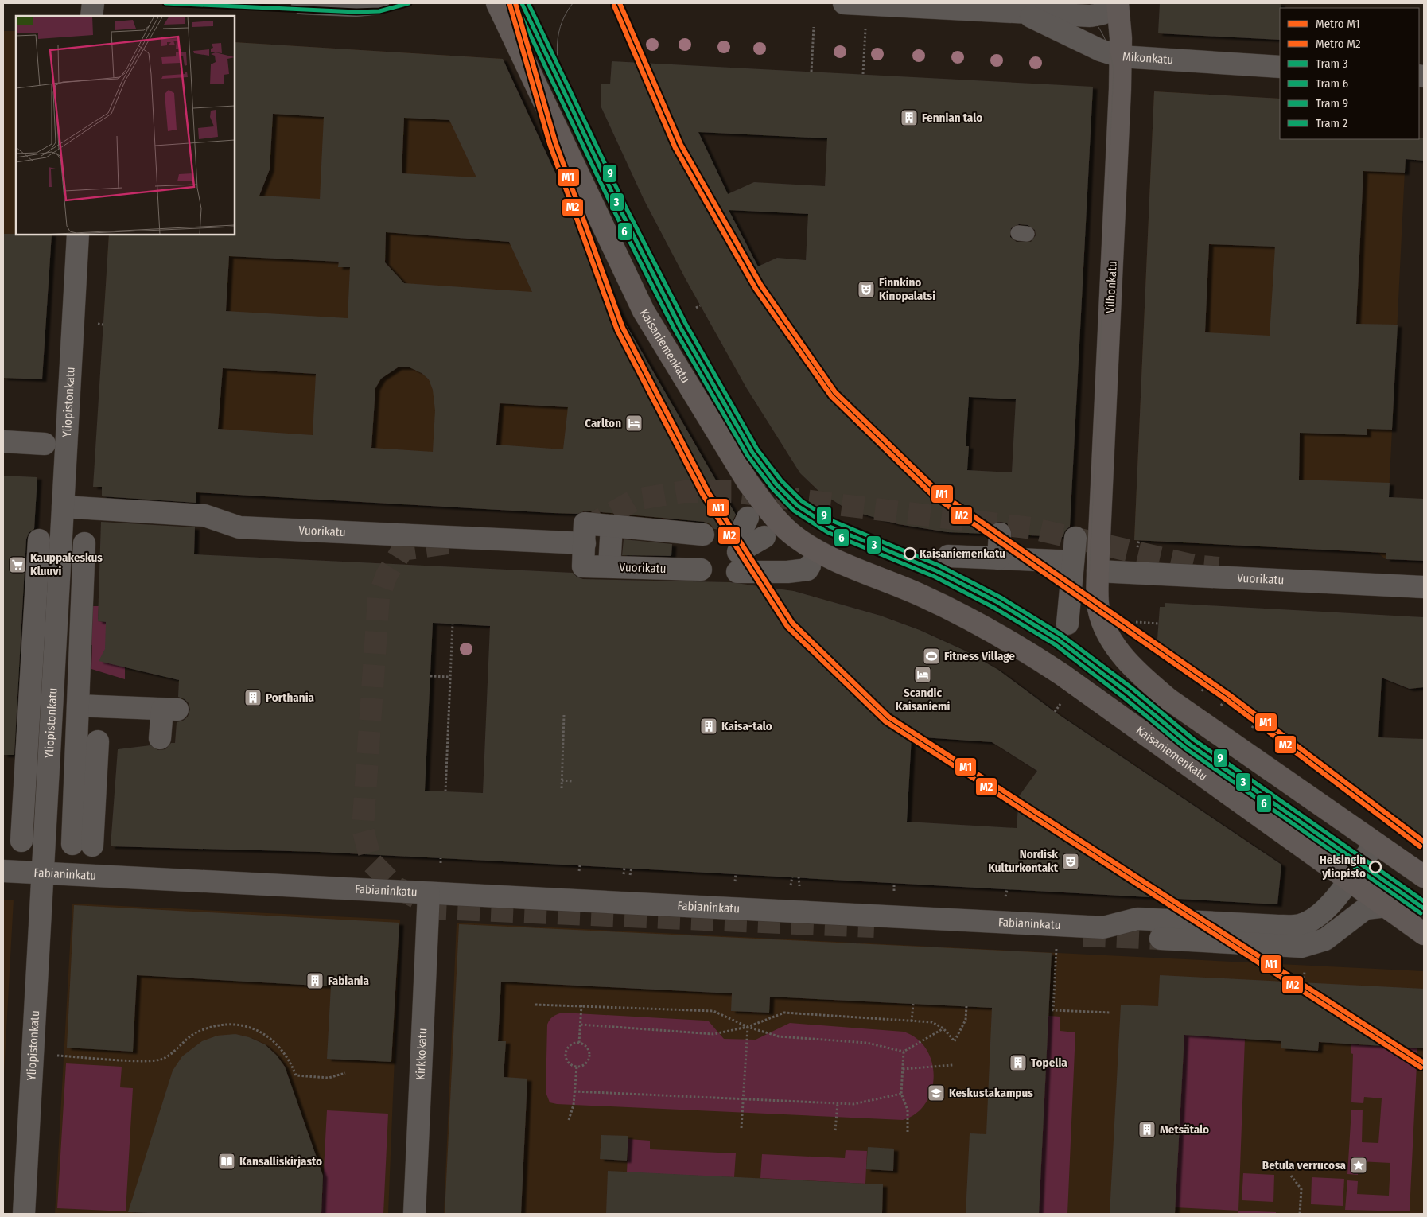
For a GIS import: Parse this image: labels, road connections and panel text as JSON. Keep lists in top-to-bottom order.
{
  "streets": {
    "main road": ["Vilhonkatu", "Kaisaniemenkatu"],
    "street": [
      "Mikonkatu",
      "Yliopistonkatu",
      "Vuorikatu",
      "Fabianinkatu",
      "Kirkkokatu"
    ]
  },
  "crossings": [
    ["Mikonkatu", "Vilhonkatu"],
    ["Vilhonkatu", "Vuorikatu"],
    ["Kaisaniemenkatu", "Fabianinkatu"],
    ["Yliopistonkatu", "Vuorikatu"],
    ["Yliopistonkatu", "Fabianinkatu"],
    ["Fabianinkatu", "Kirkkokatu"]
  ],
  "places": {
    "building": [
      "Fennian talo",
      "Porthania",
      "Kaisa-talo",
      "Fabiania",
      "Topelia",
      "Metsätalo"
    ],
    "theatre": ["Finnkino Kinopalatsi", "Nordisk Kulturkontakt"],
    "hotel": ["Carlton", "Scandic Kaisaniemi"],
    "other": ["Kaisaniemenkatu", "Helsingin yliopisto"],
    "supermarket": ["Kauppakeskus Kluuvi"],
    "sports": ["Fitness Village"],
    "school or university": ["Keskustakampus"],
    "library": ["Kansalliskirjasto"],
    "place": ["Betula verrucosa"]
  },
  "lines": [
    "metro line M1",
    "tram line 3",
    "tram line 9",
    "tram line 2",
    "metro line M2",
    "tram line 6"
  ],
  "legend": [
    "Metro M1",
    "Metro M2",
    "Tram 3",
    "Tram 6",
    "Tram 9",
    "Tram 2"
  ]
}
